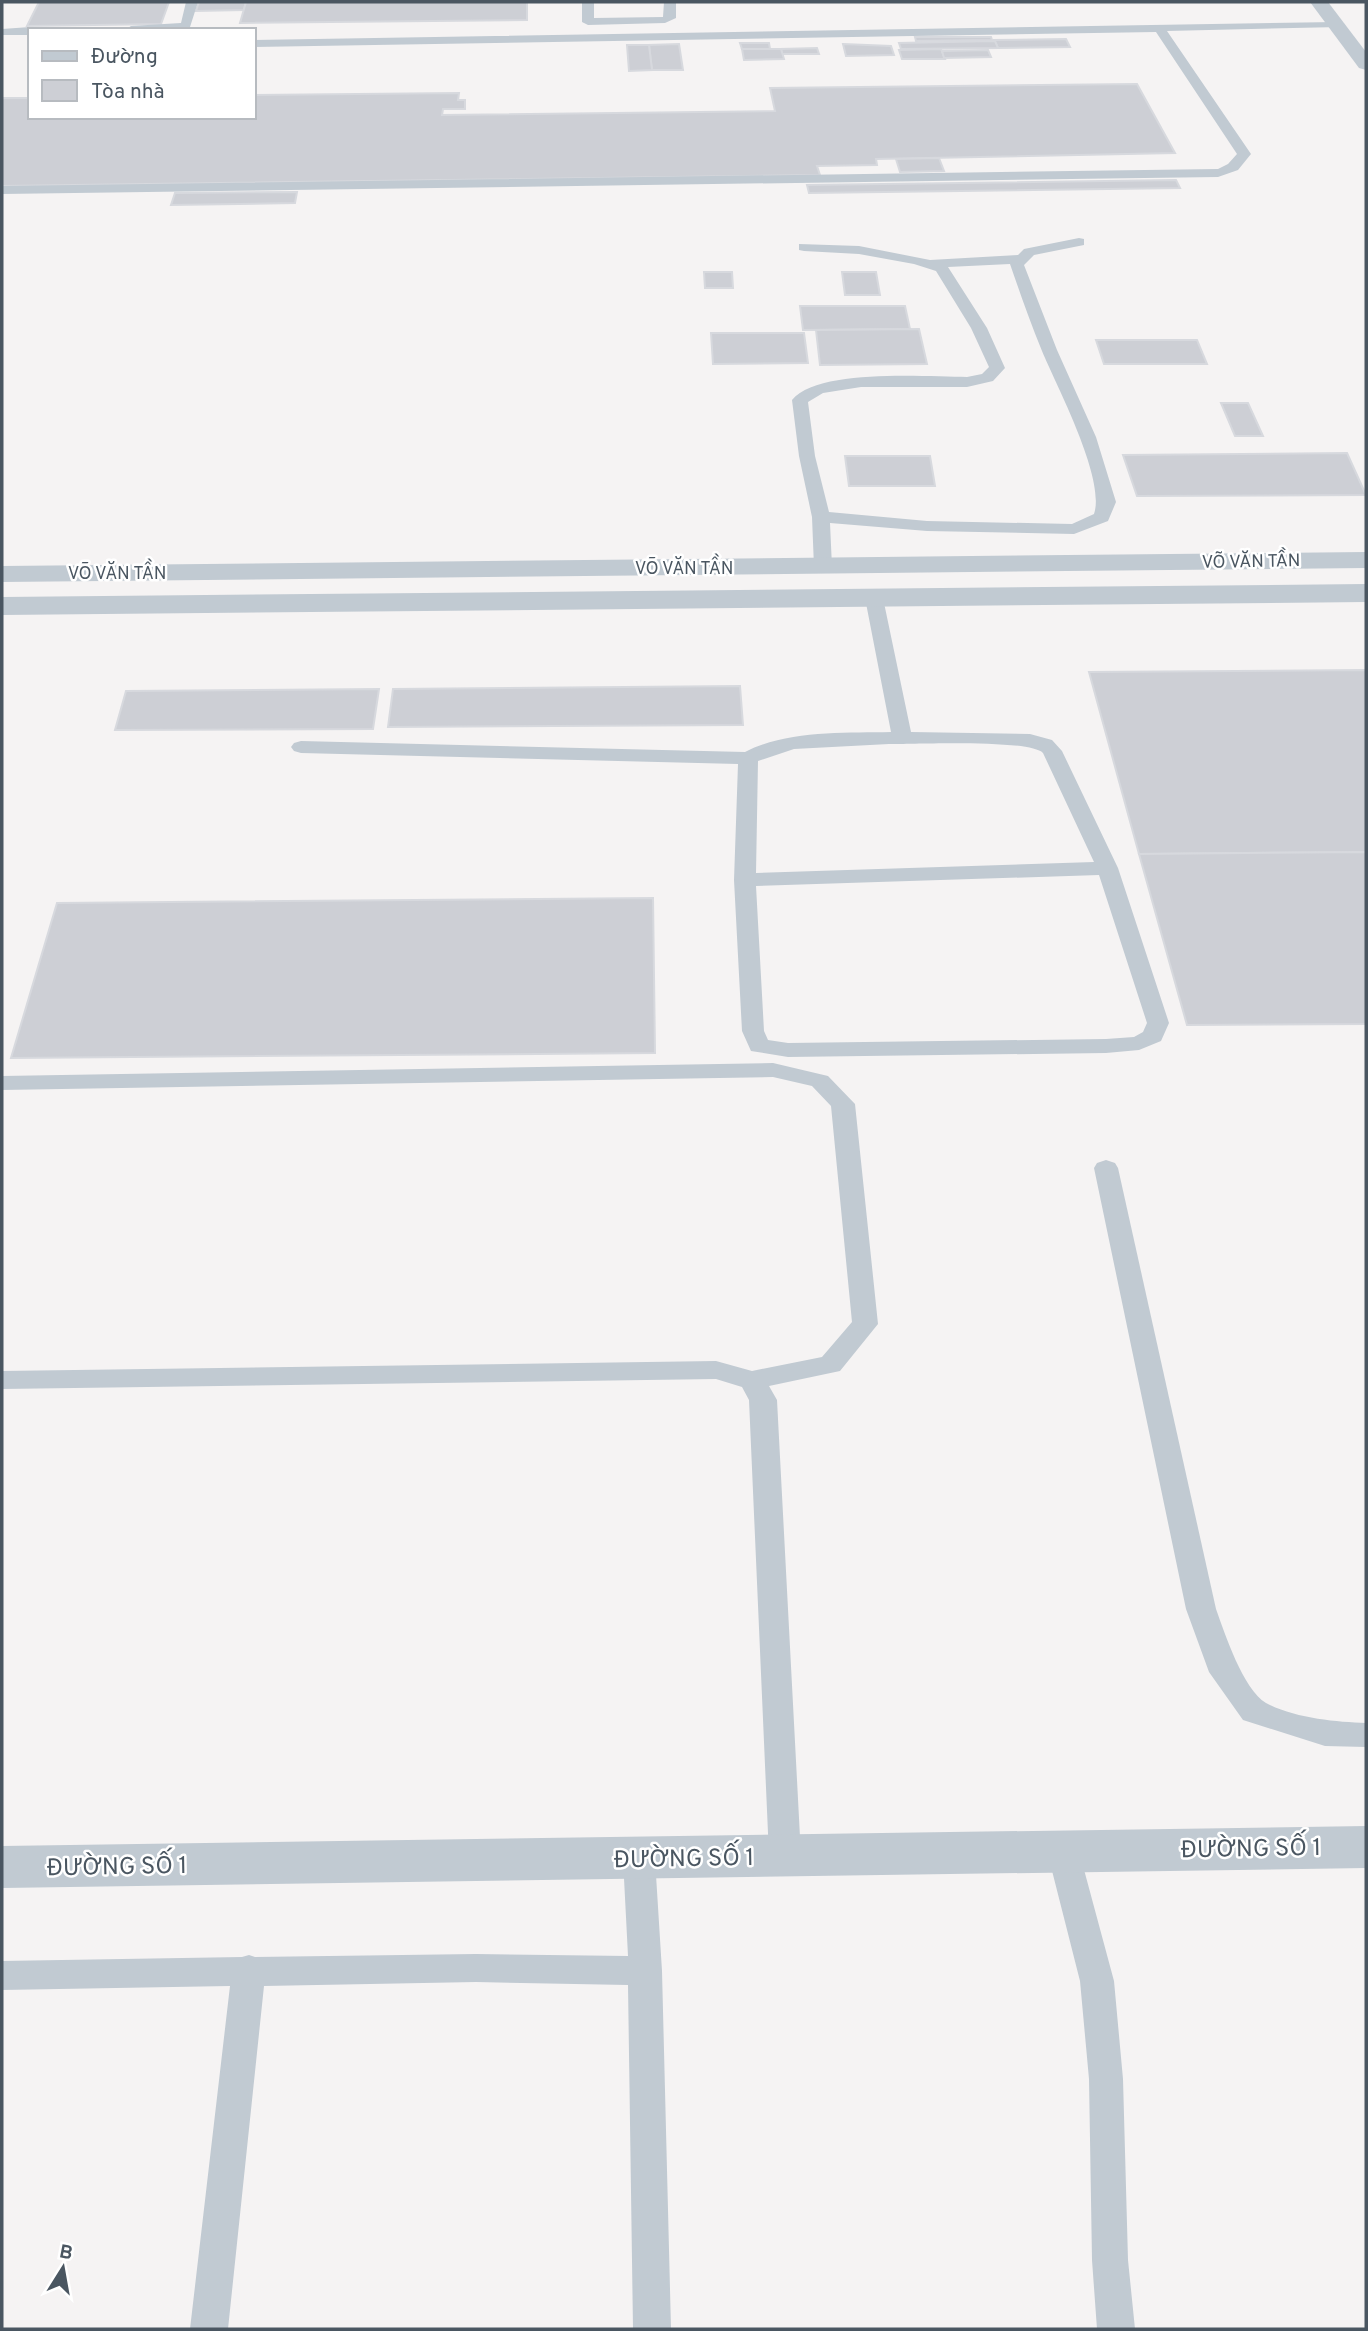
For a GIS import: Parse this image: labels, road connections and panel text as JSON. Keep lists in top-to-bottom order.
{
  "streets": {
    "street": ["VÕ VĂN TẦN", "ĐƯỜNG SỐ 1"]
  },
  "legend": ["Đường", "Tòa nhà"],
  "north": "top"
}
